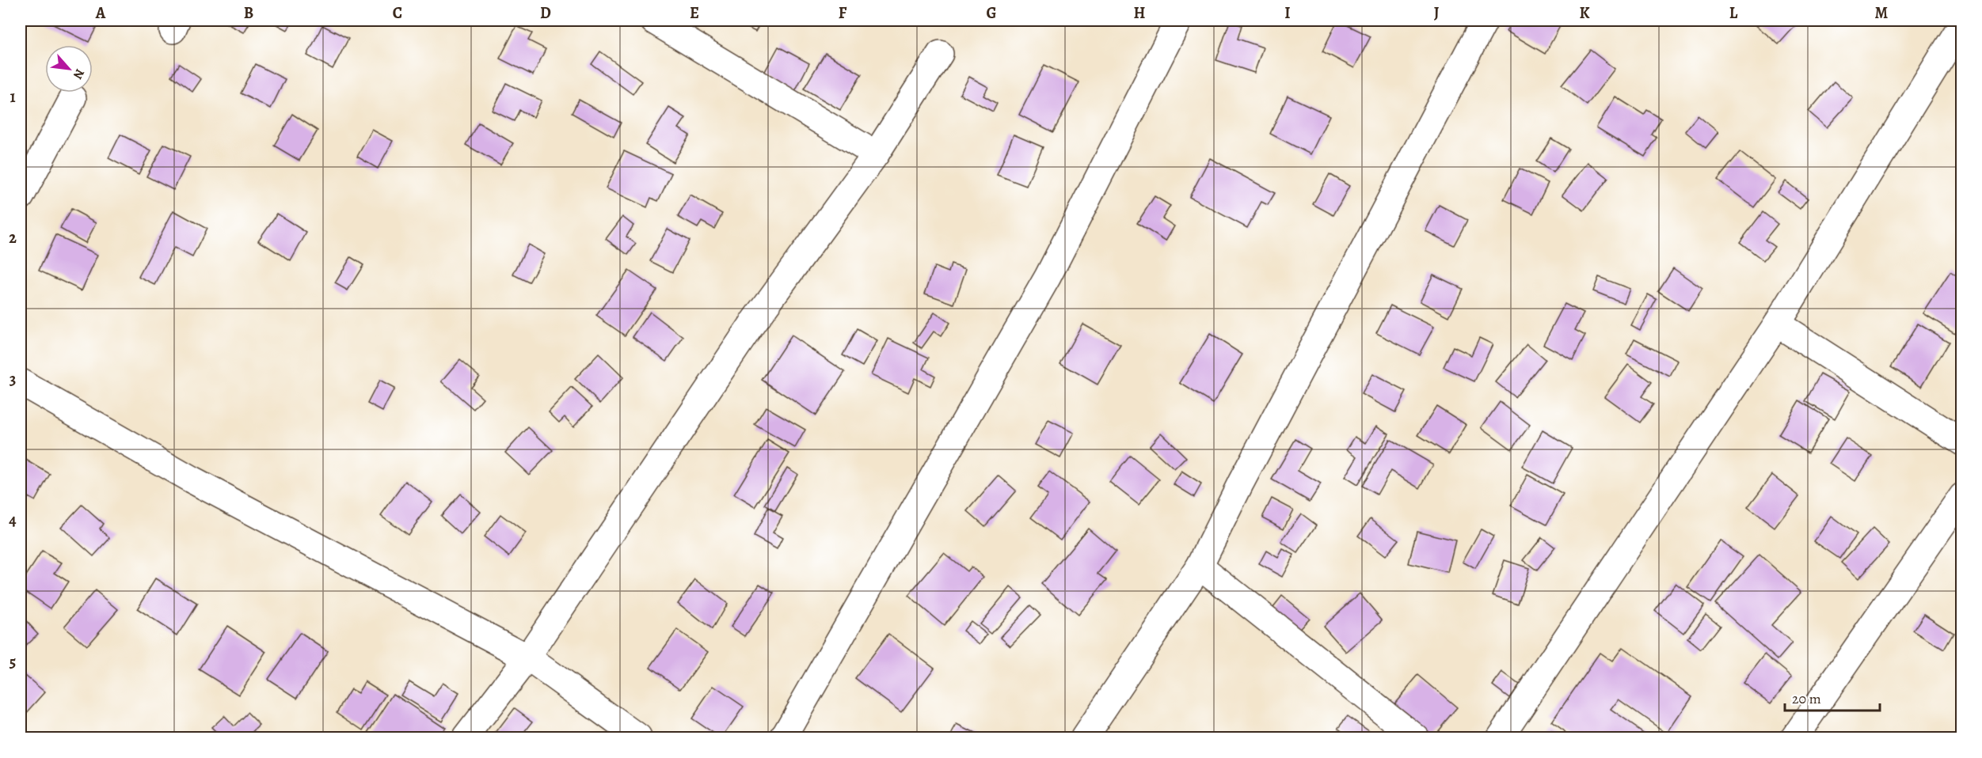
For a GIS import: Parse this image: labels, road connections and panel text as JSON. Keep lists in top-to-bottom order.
{
  "scale_bar": "20 m",
  "north": "bottom right",
  "grid": {
    "columns": [
      "A",
      "B",
      "C",
      "D",
      "E",
      "F",
      "G",
      "H",
      "I",
      "J",
      "K",
      "L",
      "M"
    ],
    "rows": [
      "1",
      "2",
      "3",
      "4",
      "5"
    ]
  }
}
